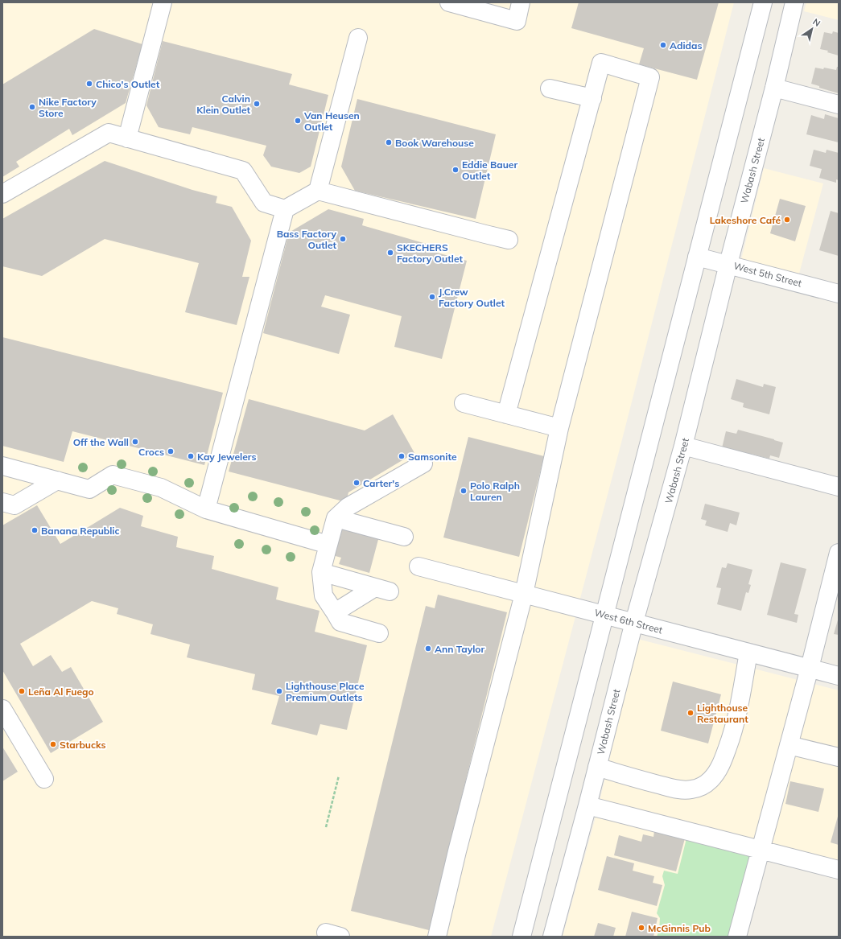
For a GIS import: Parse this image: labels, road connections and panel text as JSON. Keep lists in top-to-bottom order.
{
  "streets": {
    "street": ["Wabash Street", "West 5th Street", "West 6th Street"]
  },
  "crossings": [
    ["Wabash Street", "West 5th Street"],
    ["Wabash Street", "West 6th Street"]
  ],
  "places": [
    "Adidas",
    "Chico's Outlet",
    "Calvin Klein Outlet",
    "Nike Factory Store",
    "Van Heusen Outlet",
    "Book Warehouse",
    "Eddie Bauer Outlet",
    "Lakeshore Café",
    "Bass Factory Outlet",
    "SKECHERS Factory Outlet",
    "J.Crew Factory Outlet",
    "Off the Wall",
    "Crocs",
    "Kay Jewelers",
    "Samsonite",
    "Carter's",
    "Polo Ralph Lauren",
    "Banana Republic",
    "Ann Taylor",
    "Leña Al Fuego",
    "Lighthouse Place Premium Outlets",
    "Lighthouse Restaurant",
    "Starbucks",
    "McGinnis Pub"
  ],
  "north": "top right"
}
